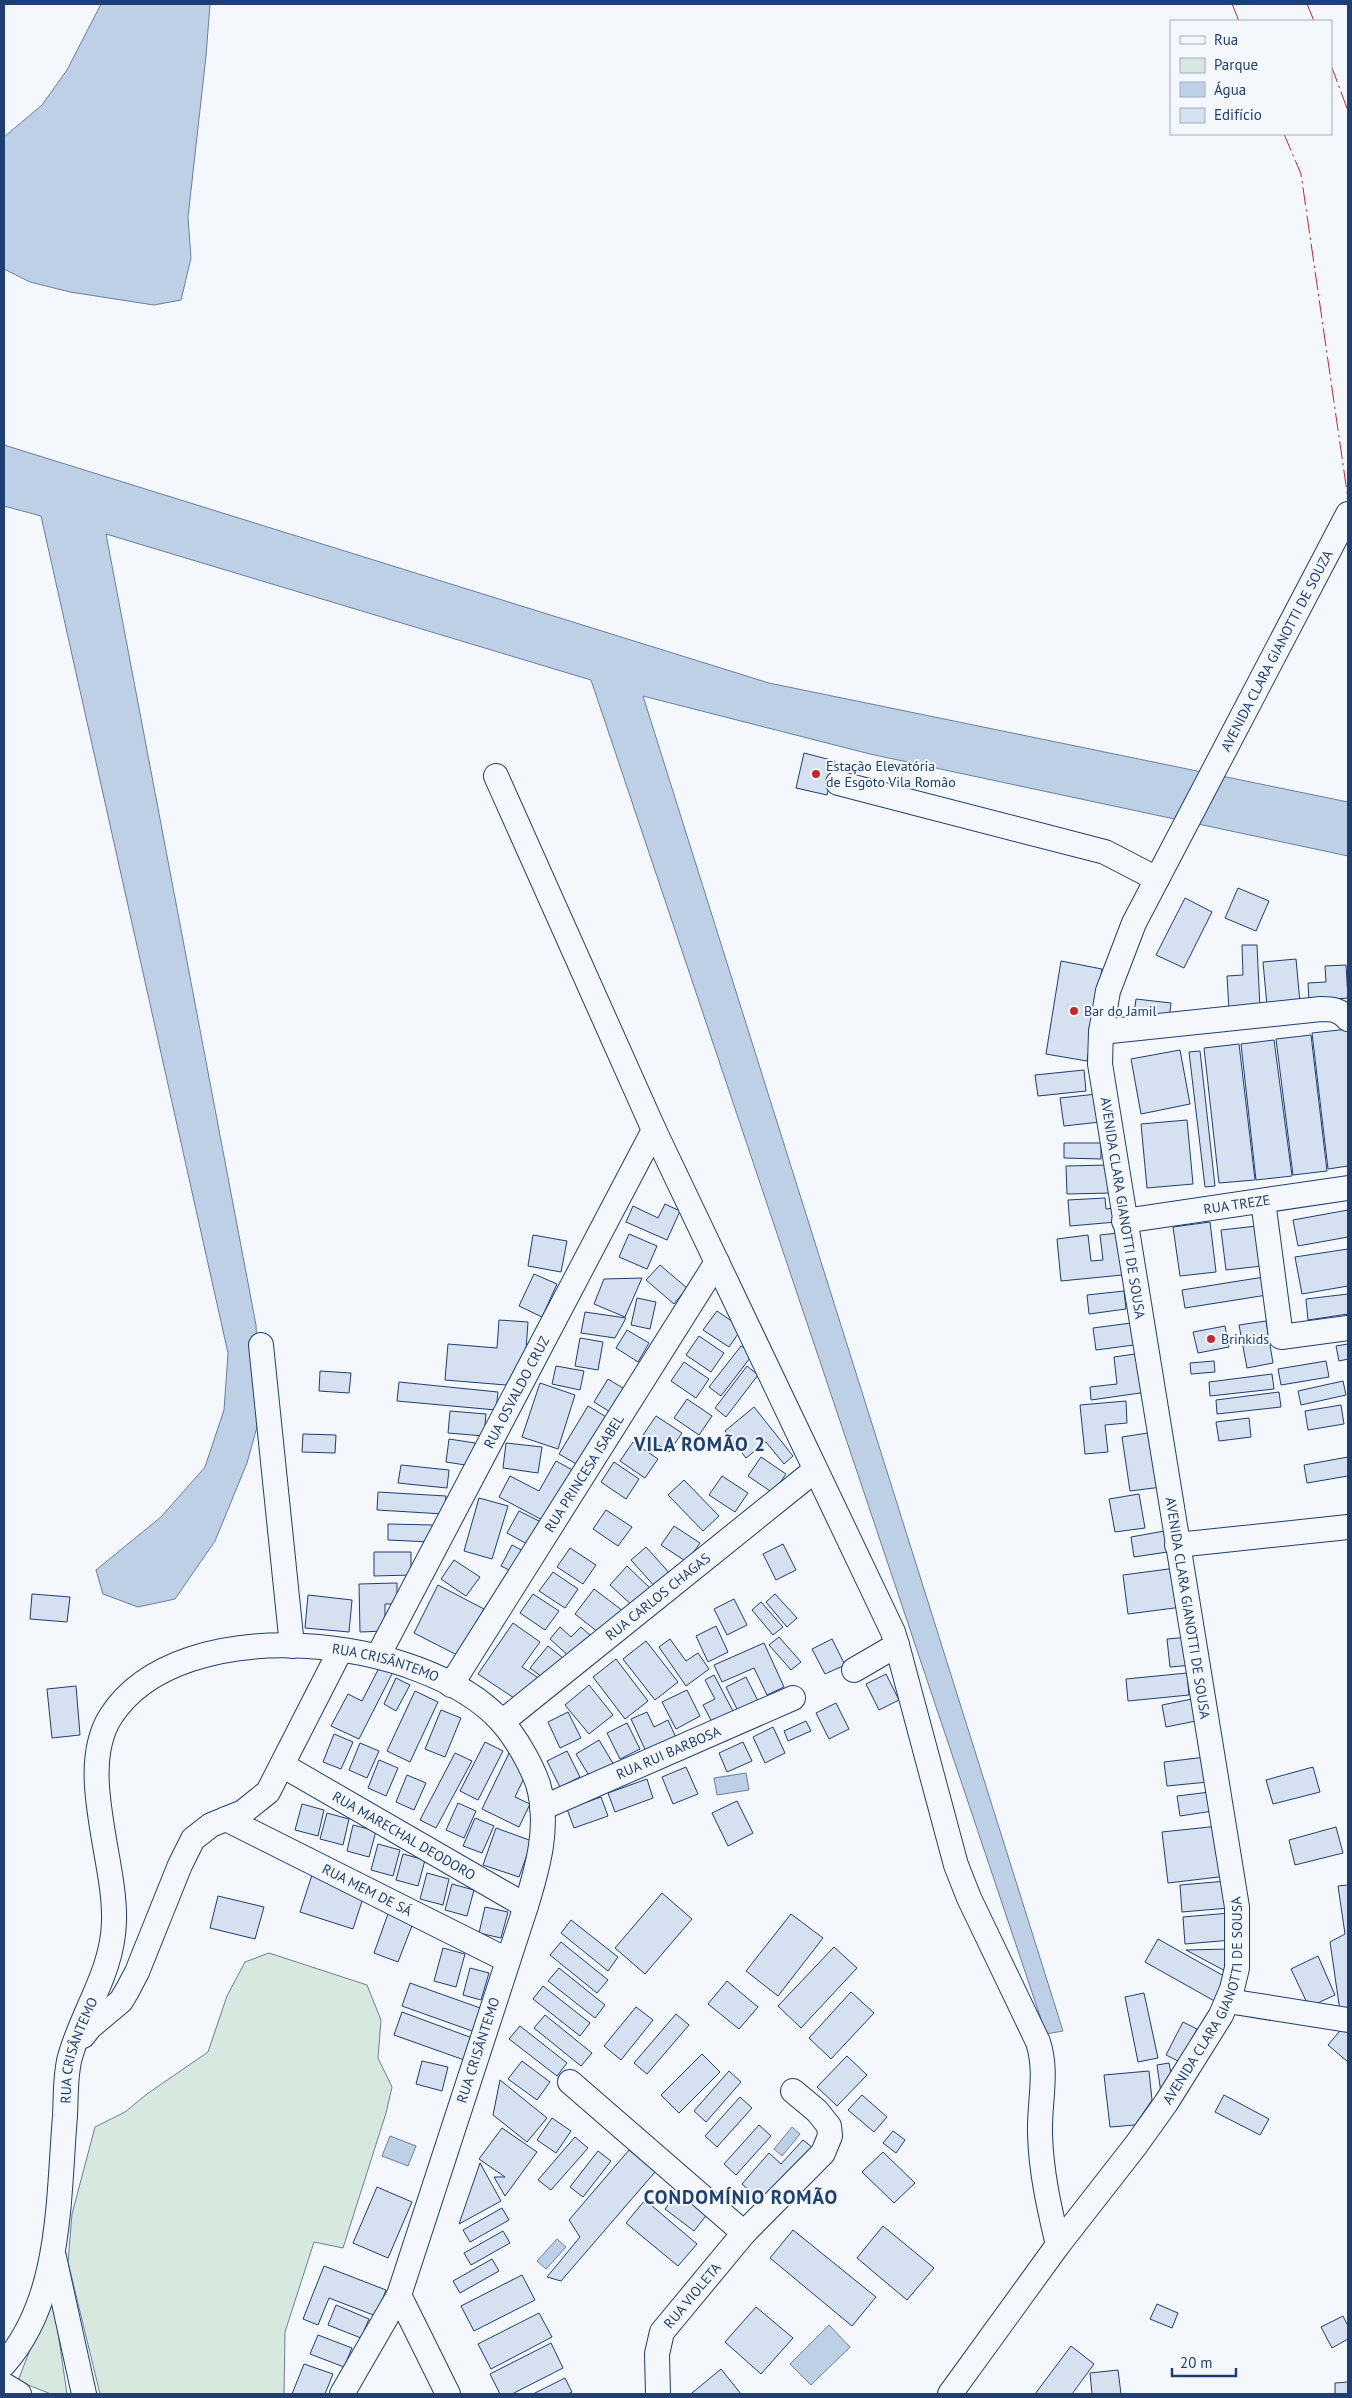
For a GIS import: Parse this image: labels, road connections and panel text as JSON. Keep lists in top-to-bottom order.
{
  "streets": {
    "street": [
      "AVENIDA CLARA GIANOTTI DE SOUZA",
      "RUA TREZE",
      "AVENIDA CLARA GIANOTTI DE SOUSA",
      "RUA OSVALDO CRUZ",
      "RUA PRINCESA ISABEL",
      "RUA CARLOS CHAGAS",
      "RUA CRISÂNTEMO",
      "RUA RUI BARBOSA",
      "RUA MARECHAL DEODORO",
      "RUA MEM DE SÁ",
      "RUA VIOLETA"
    ]
  },
  "crossings": [
    ["AVENIDA CLARA GIANOTTI DE SOUZA", "AVENIDA CLARA GIANOTTI DE SOUSA"],
    ["RUA TREZE", "AVENIDA CLARA GIANOTTI DE SOUSA"],
    ["RUA OSVALDO CRUZ", "RUA CRISÂNTEMO"],
    ["RUA PRINCESA ISABEL", "RUA CRISÂNTEMO"],
    ["RUA CARLOS CHAGAS", "RUA CRISÂNTEMO"],
    ["RUA CRISÂNTEMO", "RUA RUI BARBOSA"],
    ["RUA CRISÂNTEMO", "RUA MARECHAL DEODORO"],
    ["RUA CRISÂNTEMO", "RUA MEM DE SÁ"]
  ],
  "districts": ["VILA ROMÃO 2", "CONDOMÍNIO ROMÃO"],
  "places": ["Estação Elevatória de Esgoto Vila Romão", "Bar do Jamil", "Brinkids"],
  "legend": [
    "Rua",
    "Parque",
    "Água",
    "Edifício"
  ],
  "scale_bar": "20 m"
}
